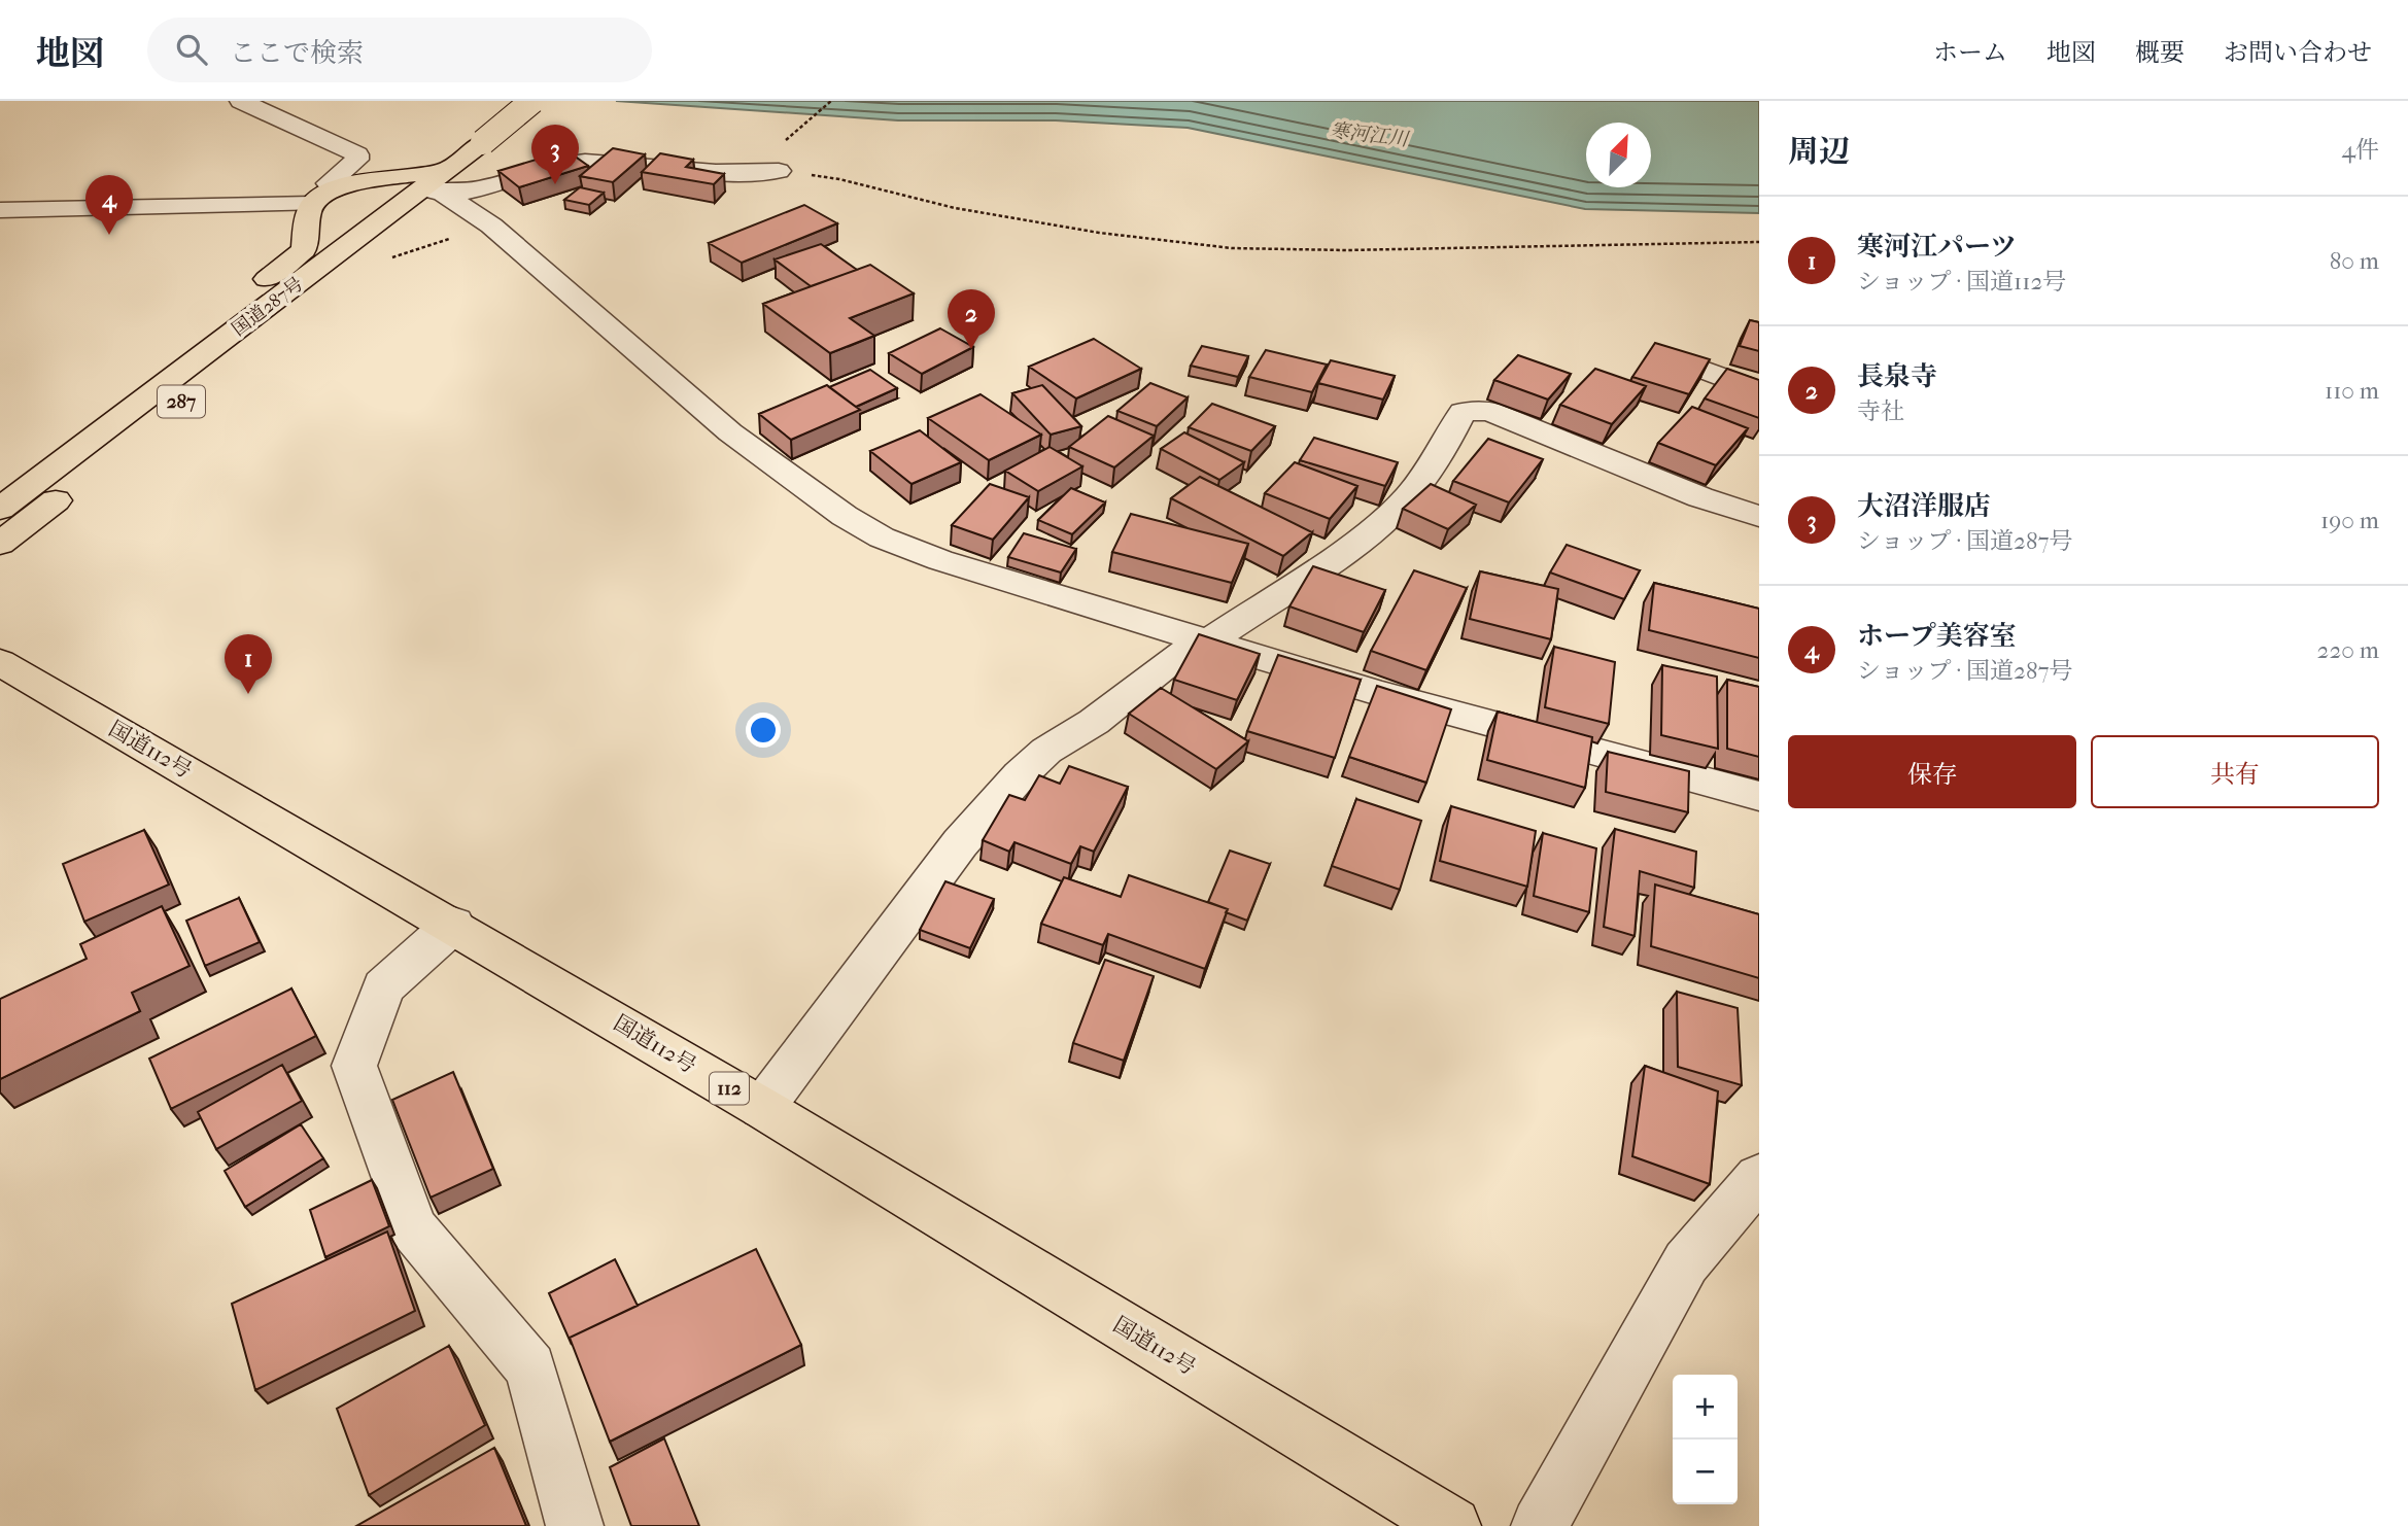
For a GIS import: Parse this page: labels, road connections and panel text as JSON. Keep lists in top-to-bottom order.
{
  "streets": {
    "highway": [
      "国道287号",
      "287",
      "国道112号",
      "112"
    ]
  },
  "crossings": [
    ["国道287号", "287"]
  ],
  "water": ["寒河江川"],
  "north": "top right",
  "page": {
    "header": "地図",
    "search": "ここで検索",
    "nav": [
      "ホーム",
      "地図",
      "概要",
      "お問い合わせ"
    ],
    "heading": ["周辺", "4件"],
    "pins": [
      "3",
      "4",
      "2",
      "1"
    ],
    "list": [
      {
        "mark": "1",
        "name": "寒河江パーツ",
        "note": "ショップ · 国道112号",
        "value": "80 m"
      },
      {
        "mark": "2",
        "name": "長泉寺",
        "note": "寺社",
        "value": "110 m"
      },
      {
        "mark": "3",
        "name": "大沼洋服店",
        "note": "ショップ · 国道287号",
        "value": "190 m"
      },
      {
        "mark": "4",
        "name": "ホープ美容室",
        "note": "ショップ · 国道287号",
        "value": "220 m"
      }
    ],
    "buttons": ["保存", "共有"],
    "map_buttons": ["+", "−"]
  }
}
